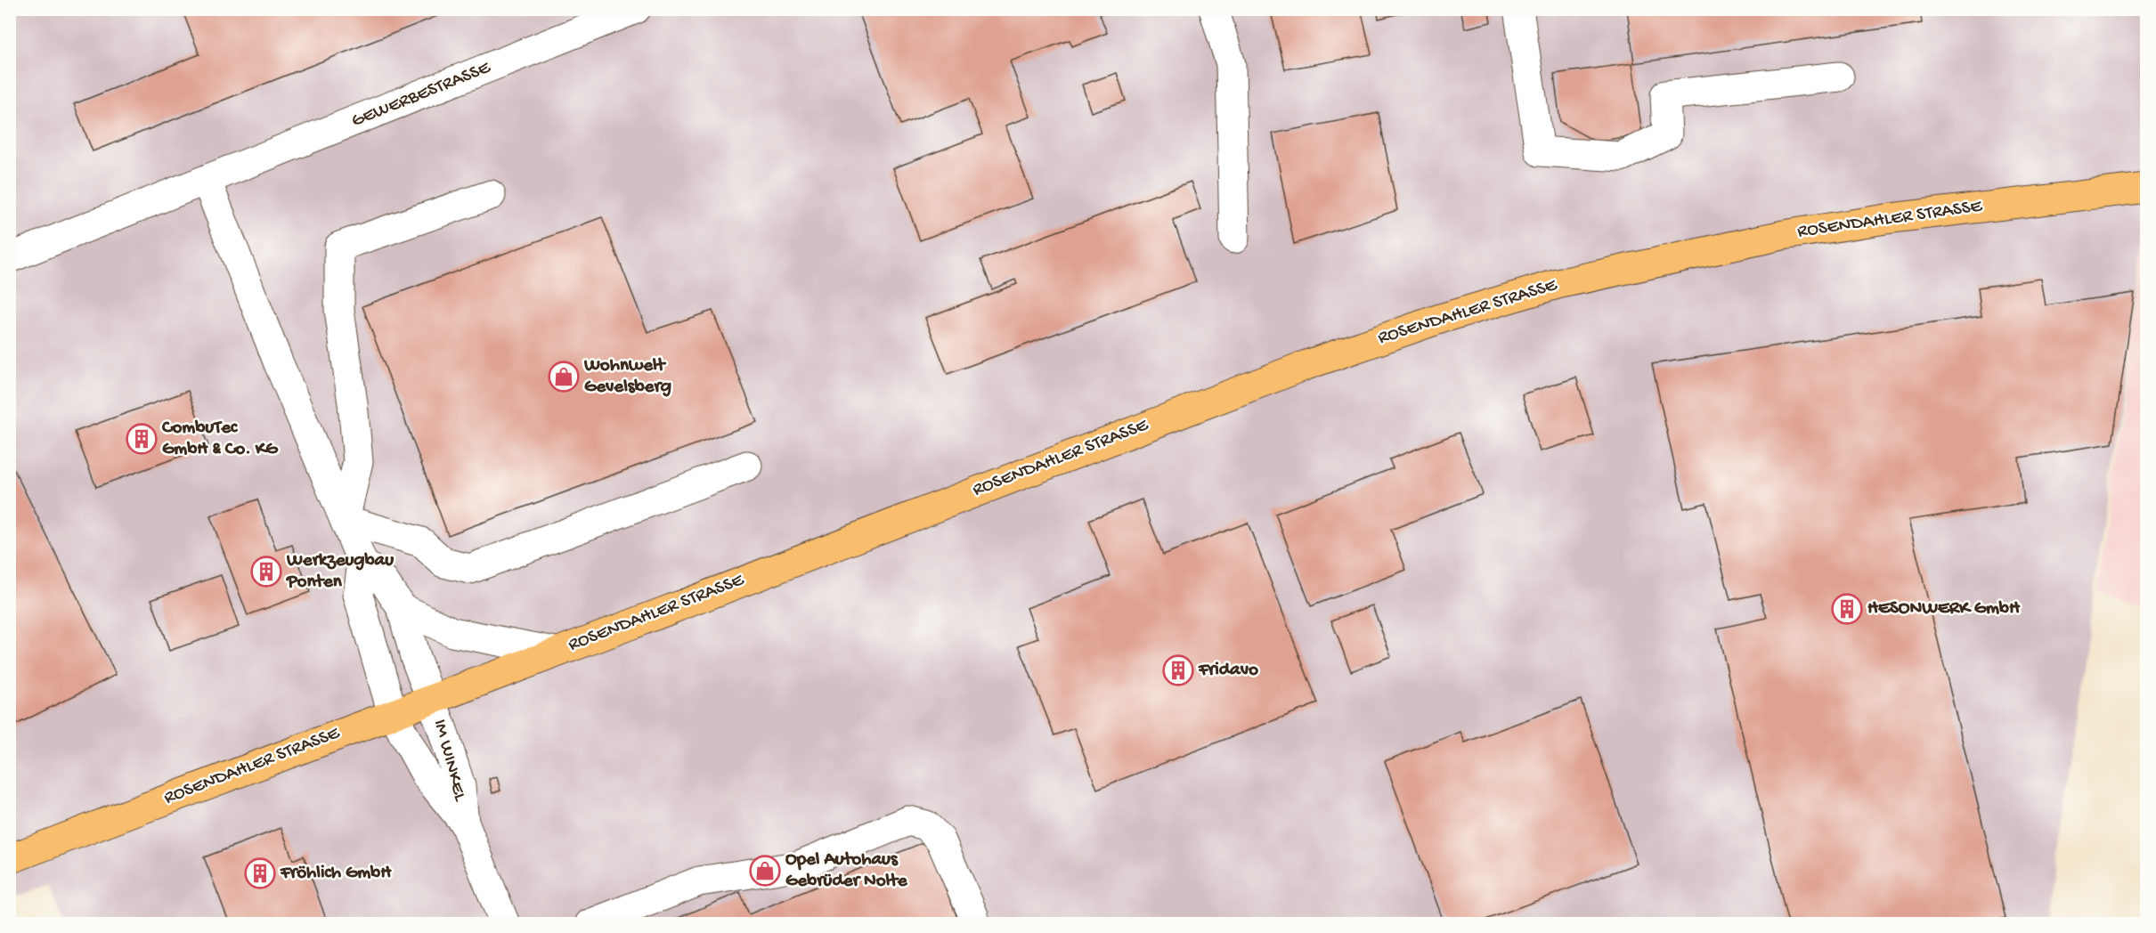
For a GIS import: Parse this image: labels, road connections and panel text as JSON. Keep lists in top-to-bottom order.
{
  "streets": {
    "main road": ["ROSENDAHLER STRASSE"],
    "street": ["GEWERBESTRASSE", "IM WINKEL"]
  },
  "crossings": [
    ["ROSENDAHLER STRASSE", "IM WINKEL"]
  ],
  "places": {
    "shop": ["Wohnwelt Gevelsberg", "Opel Autohaus Gebrüder Nolte"],
    "building": [
      "CombuTec GmbH & Co. KG",
      "Werkzeugbau Ponten",
      "HESONWERK GmbH",
      "Fridavo",
      "Fröhlich GmbH"
    ]
  }
}
